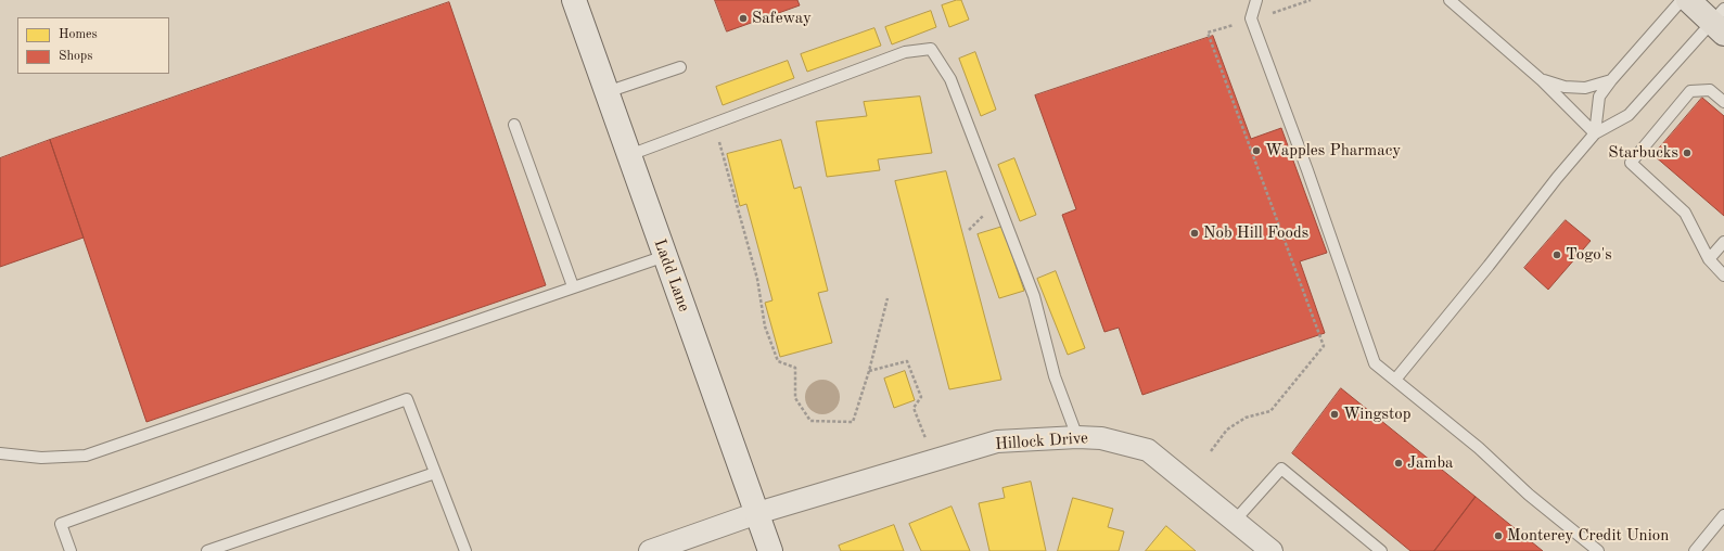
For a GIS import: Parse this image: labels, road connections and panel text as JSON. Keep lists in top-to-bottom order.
{
  "streets": {
    "street": ["Ladd Lane", "Hillock Drive"]
  },
  "crossings": [
    ["Ladd Lane", "Hillock Drive"]
  ],
  "places": [
    "Safeway",
    "Wapples Pharmacy",
    "Starbucks",
    "Nob Hill Foods",
    "Togo's",
    "Wingstop",
    "Jamba",
    "Monterey Credit Union"
  ],
  "legend": ["Homes", "Shops"]
}
